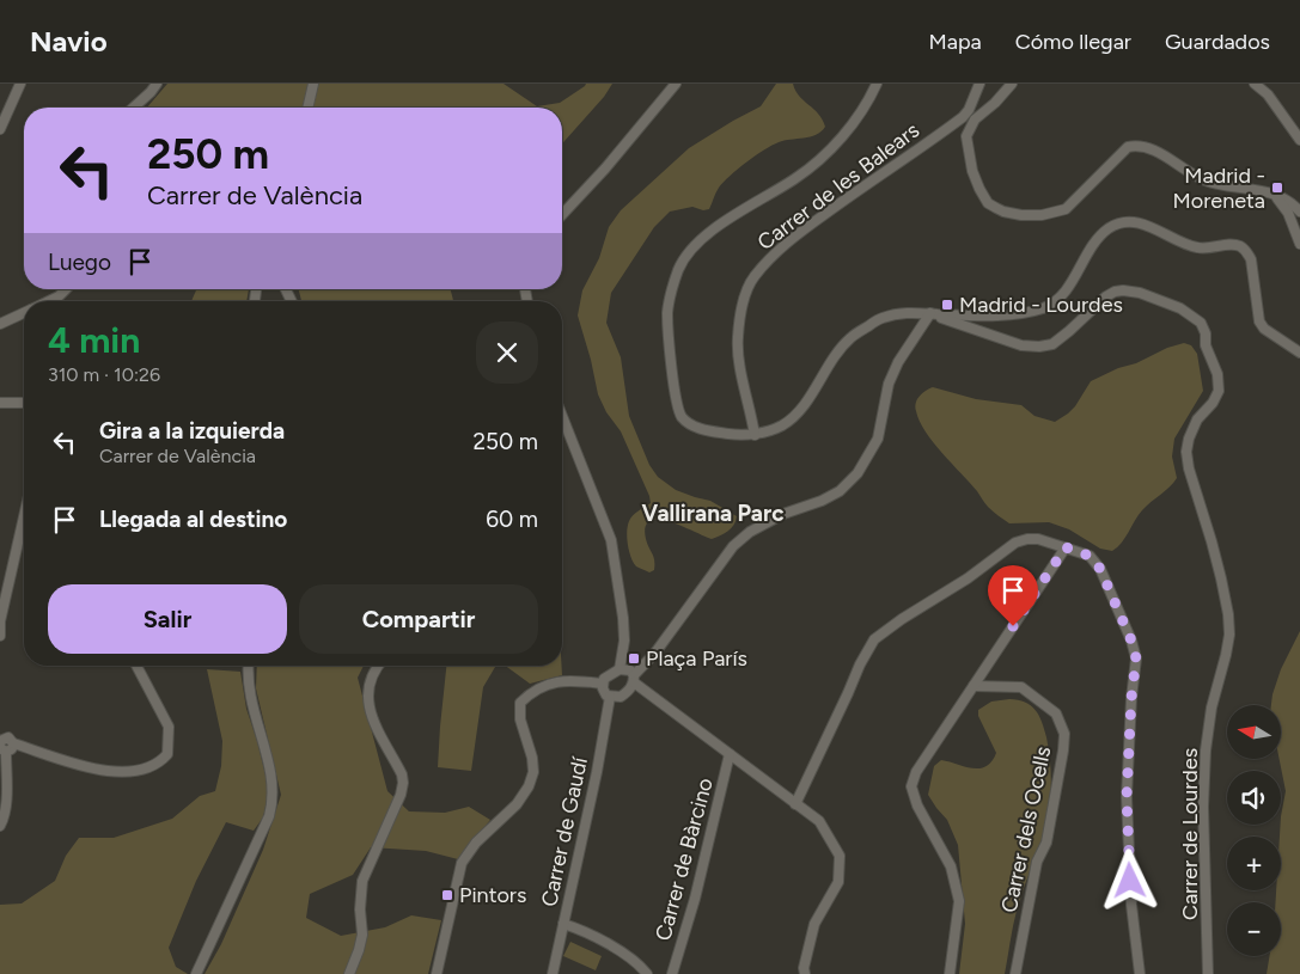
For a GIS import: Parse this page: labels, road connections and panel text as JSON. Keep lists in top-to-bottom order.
{
  "streets": {
    "street": [
      "Carrer de les Balears",
      "Carrer dels Ocells",
      "Carrer de Gaudí",
      "Carrer de Lourdes",
      "Carrer de Bàrcino"
    ]
  },
  "districts": ["Vallirana Parc"],
  "places": {
    "transit": [
      "Madrid - Moreneta",
      "Madrid - Lourdes",
      "Plaça París",
      "Pintors"
    ]
  },
  "north": "left",
  "page": {
    "header": "Navio",
    "nav": ["Mapa", "Cómo llegar", "Guardados"],
    "turn": ["250 m", "Carrer de València"],
    "then": "Luego",
    "heading": ["4 min", "310 m · 10:26"],
    "list": [
      {
        "name": "Gira a la izquierda",
        "note": "Carrer de València",
        "value": "250 m"
      },
      {
        "name": "Llegada al destino",
        "value": "60 m"
      }
    ],
    "buttons": ["Salir", "Compartir"],
    "map_buttons": ["+", "−"]
  }
}
